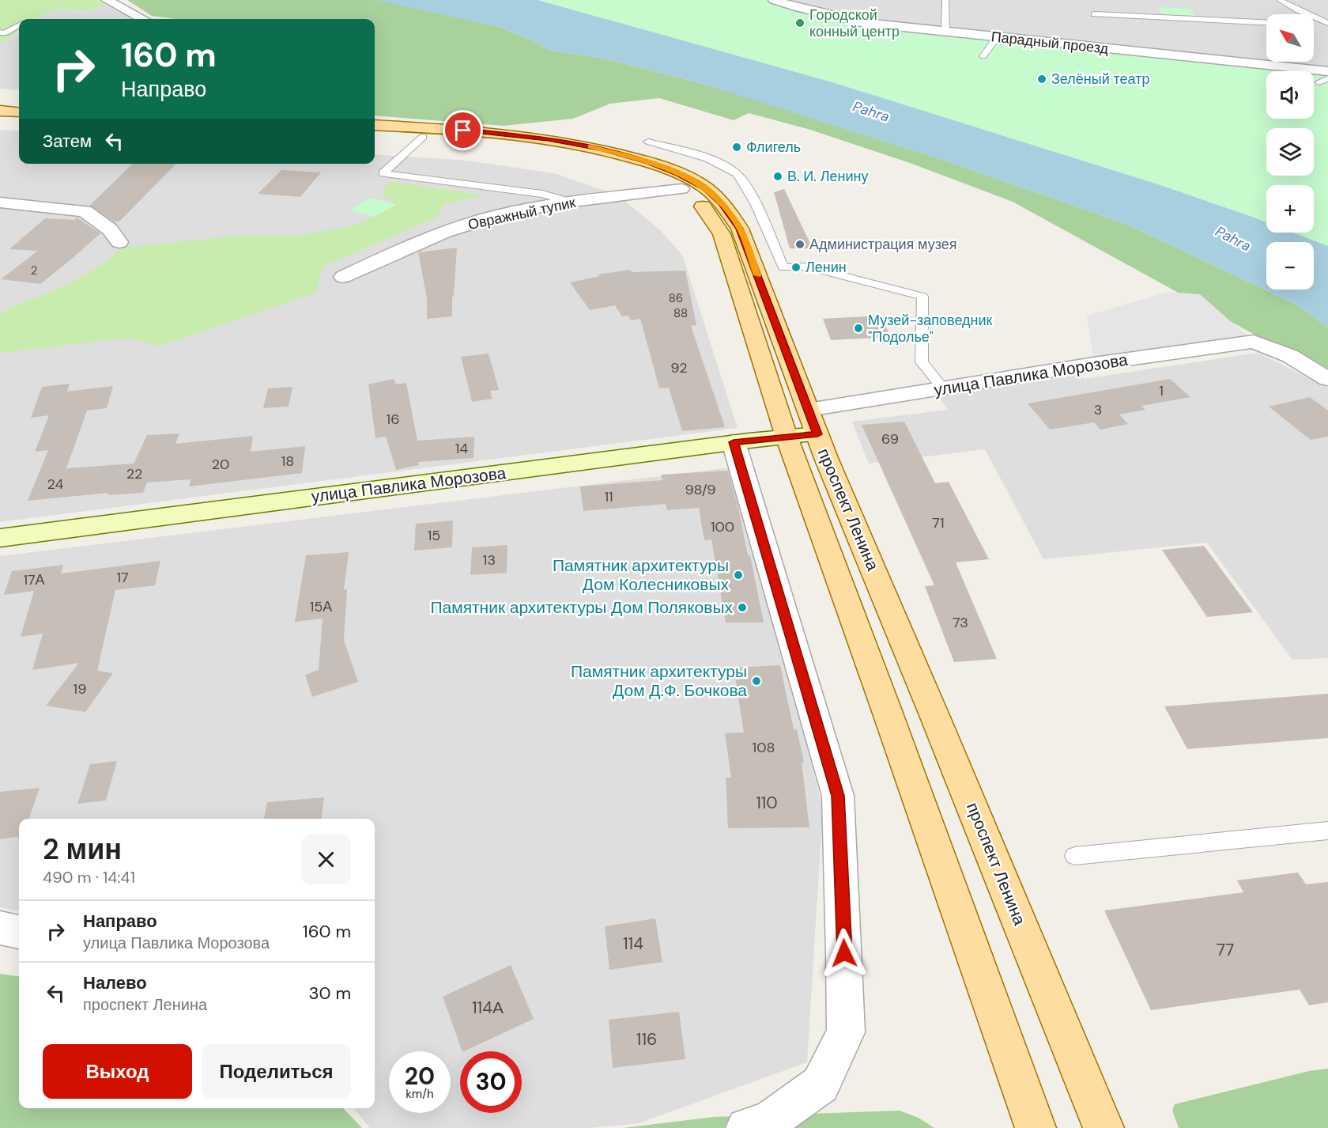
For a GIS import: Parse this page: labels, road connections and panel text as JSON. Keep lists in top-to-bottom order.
{
  "streets": {
    "main road": ["проспект Ленина"],
    "street": ["Парадный проезд", "Овражный тупик", "улица Павлика Морозова"]
  },
  "crossings": [
    ["Овражный тупик", "проспект Ленина"],
    ["улица Павлика Морозова", "проспект Ленина"]
  ],
  "water": ["Pahra"],
  "places": [
    "Городской конный центр",
    "Зелёный театр",
    "Флигель",
    "В. И. Ленину",
    "Администрация музея",
    "Ленин",
    "Музей-заповедник \"Подолье\"",
    "Памятник архитектуры Дом Колесниковых",
    "Памятник архитектуры Дом Поляковых",
    "Памятник архитектуры Дом Д.Ф. Бочкова"
  ],
  "house_numbers": [
    "2",
    "86",
    "88",
    "92",
    "1",
    "3",
    "16",
    "69",
    "14",
    "18",
    "20",
    "22",
    "24",
    "98/9",
    "11",
    "71",
    "100",
    "15",
    "13",
    "17",
    "17А",
    "15А",
    "73",
    "19",
    "108",
    "110",
    "114",
    "77",
    "114А",
    "116"
  ],
  "north": "top left",
  "page": {
    "map_buttons": ["+", "−"],
    "turn": ["160 m", "Направо"],
    "then": "Затем",
    "heading": ["2 мин", "490 m · 14:41"],
    "list": [
      {
        "name": "Направо",
        "note": "улица Павлика Морозова",
        "value": "160 m"
      },
      {
        "name": "Налево",
        "note": "проспект Ленина",
        "value": "30 m"
      }
    ],
    "buttons": ["Выход", "Поделиться"],
    "speed": "20 km/h",
    "limit": "30"
  }
}
